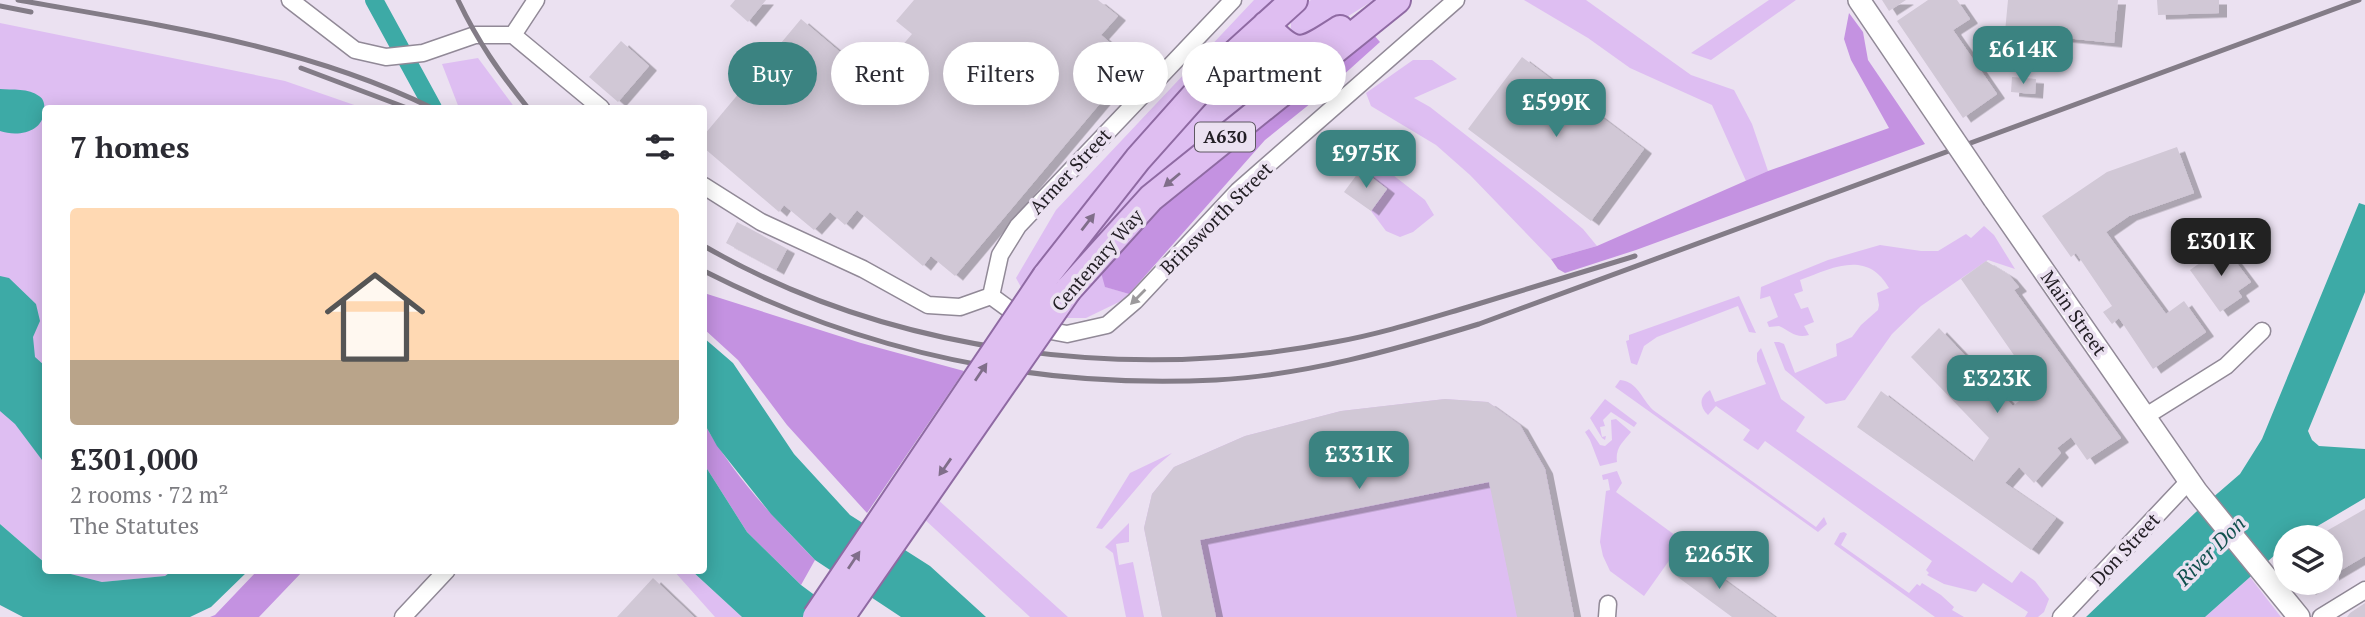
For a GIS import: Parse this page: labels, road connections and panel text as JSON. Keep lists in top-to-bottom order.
{
  "streets": {
    "main road": ["A630", "Centenary Way"],
    "street": [
      "Armer Street",
      "Brinsworth Street",
      "Main Street",
      "Don Street"
    ]
  },
  "crossings": [
    ["Armer Street", "Brinsworth Street"],
    ["Main Street", "Don Street"]
  ],
  "one_way": ["Brinsworth Street"],
  "water": ["River Don"],
  "page": {
    "price": [
      "£614K",
      "£599K",
      "£975K",
      "£301K",
      "£323K",
      "£331K",
      "£265K"
    ],
    "chip": [
      "Buy",
      "Rent",
      "Filters",
      "New",
      "Apartment"
    ],
    "heading": "7 homes",
    "list": [
      {
        "name": "£301,000",
        "note": "2 rooms · 72 m² · The Statutes"
      }
    ]
  }
}
